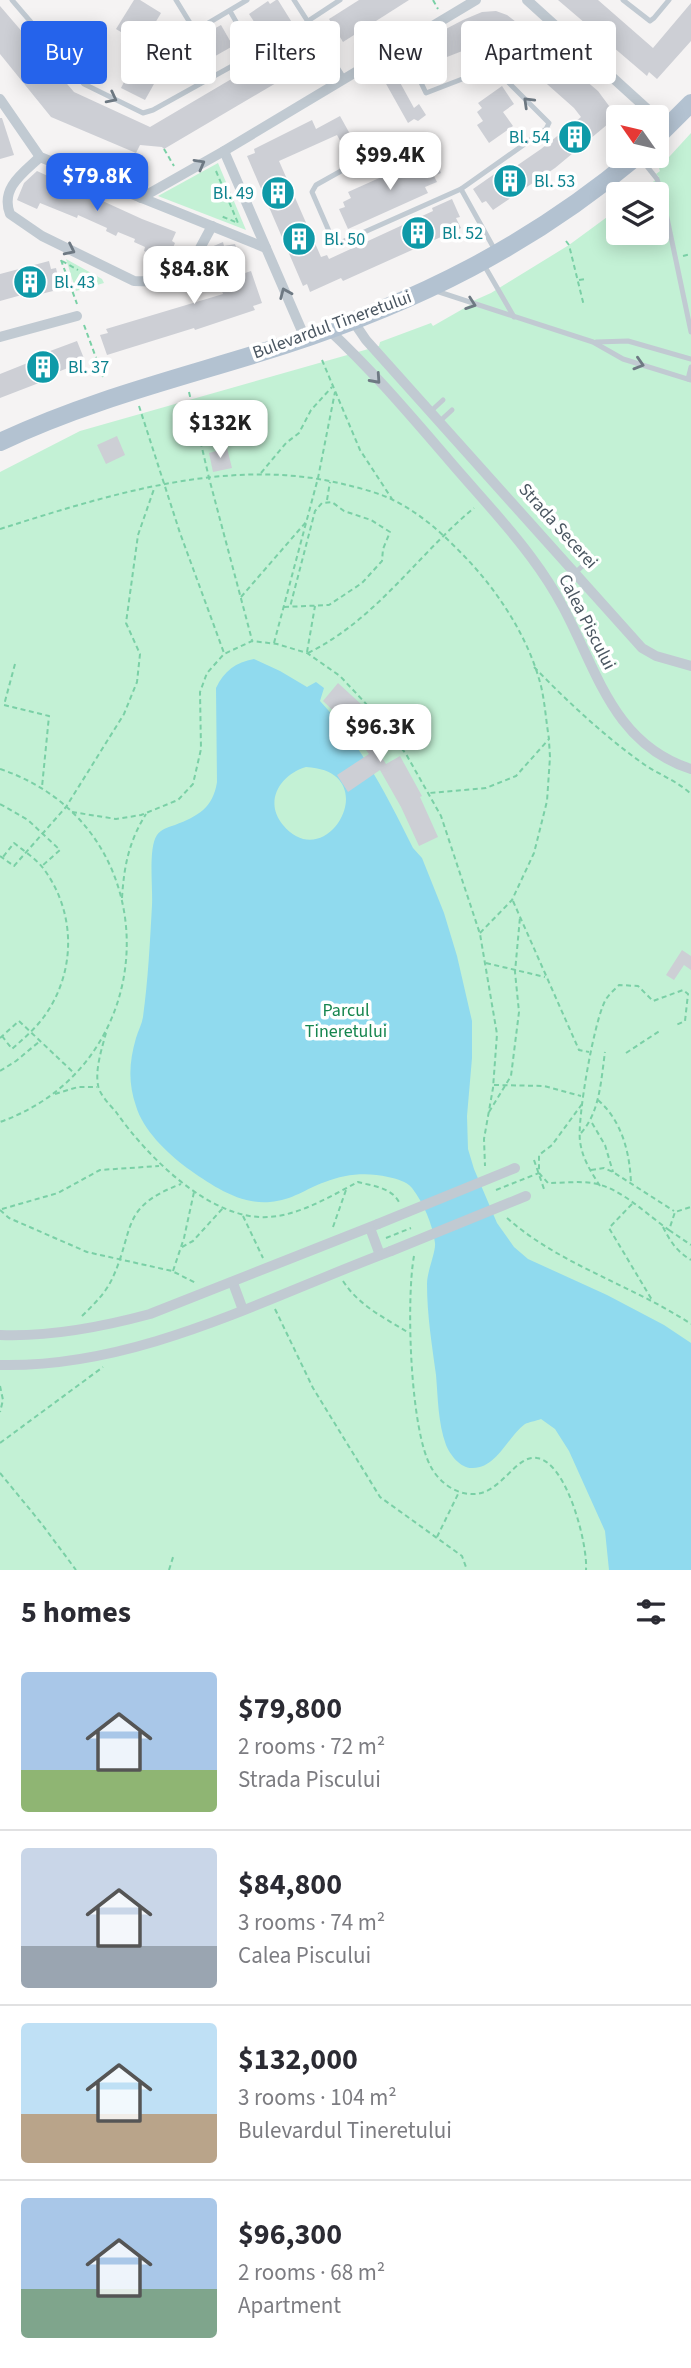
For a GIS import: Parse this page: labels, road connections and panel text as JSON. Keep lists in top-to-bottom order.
{
  "streets": {
    "main road": ["Bulevardul Tineretului"],
    "street": ["Strada Secerei", "Calea Piscului"]
  },
  "crossings": [
    ["Bulevardul Tineretului", "Strada Secerei"],
    ["Bulevardul Tineretului", "Calea Piscului"]
  ],
  "parks": ["Parcul Tineretului"],
  "places": {
    "building": [
      "Bl. 54",
      "Bl. 53",
      "Bl. 49",
      "Bl. 52",
      "Bl. 50",
      "Bl. 43",
      "Bl. 37"
    ]
  },
  "north": "top left",
  "page": {
    "chip": [
      "Buy",
      "Rent",
      "Filters",
      "New",
      "Apartment"
    ],
    "price": [
      "$99.4K",
      "$79.8K",
      "$84.8K",
      "$132K",
      "$96.3K"
    ],
    "heading": "5 homes",
    "list": [
      {
        "name": "$79,800",
        "note": "2 rooms · 72 m² · Strada Piscului"
      },
      {
        "name": "$84,800",
        "note": "3 rooms · 74 m² · Calea Piscului"
      },
      {
        "name": "$132,000",
        "note": "3 rooms · 104 m² · Bulevardul Tineretului"
      },
      {
        "name": "$96,300",
        "note": "2 rooms · 68 m² · Apartment"
      }
    ]
  }
}
